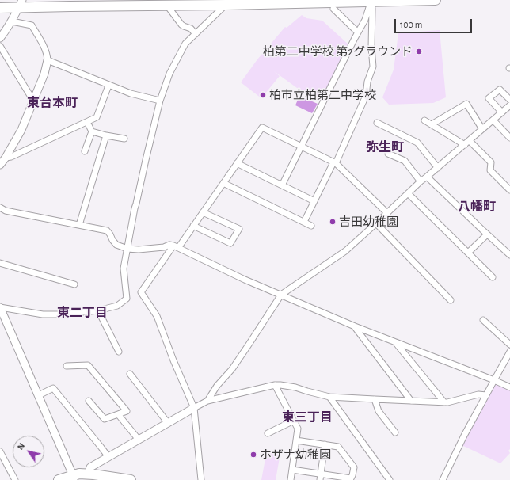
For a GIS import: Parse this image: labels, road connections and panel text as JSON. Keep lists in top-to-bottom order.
{
  "districts": [
    "東台本町",
    "弥生町",
    "八幡町",
    "東二丁目",
    "東三丁目"
  ],
  "places": [
    "柏第二中学校 第2グラウンド",
    "柏市立柏第二中学校",
    "吉田幼稚園",
    "ホザナ幼稚園"
  ],
  "scale_bar": "100 m",
  "north": "top left"
}
